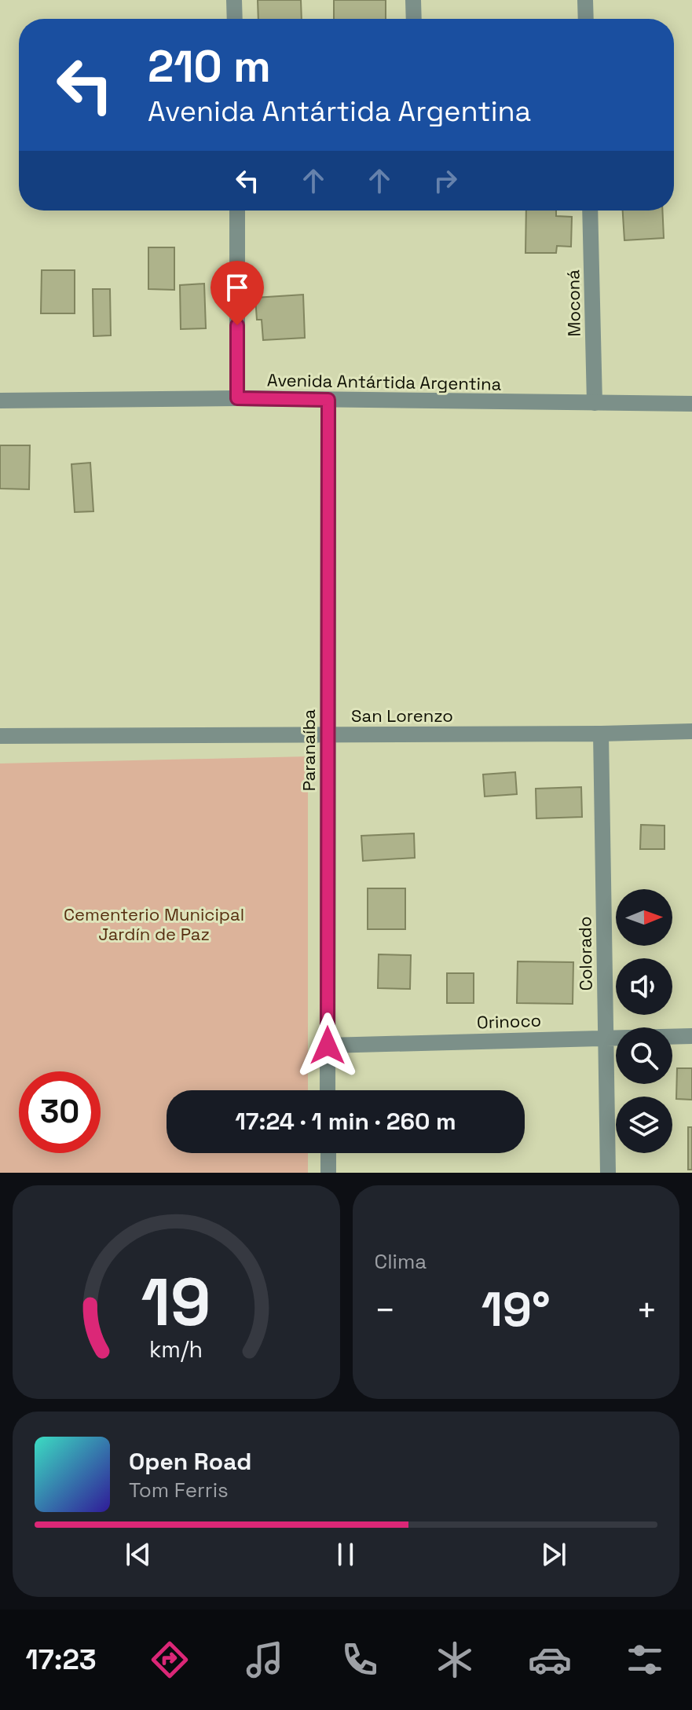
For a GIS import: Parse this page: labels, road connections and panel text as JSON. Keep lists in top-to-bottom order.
{
  "streets": {
    "street": [
      "Moconá",
      "Avenida Antártida Argentina",
      "San Lorenzo",
      "Paranaíba",
      "Colorado",
      "Orinoco"
    ]
  },
  "crossings": [
    ["Moconá", "Avenida Antártida Argentina"],
    ["Avenida Antártida Argentina", "Paranaíba"],
    ["San Lorenzo", "Paranaíba"],
    ["San Lorenzo", "Colorado"],
    ["Paranaíba", "Orinoco"],
    ["Colorado", "Orinoco"]
  ],
  "parks": ["Cementerio Municipal Jardín de Paz"],
  "north": "right",
  "page": {
    "turn": ["210 m", "Avenida Antártida Argentina"],
    "limit": "30",
    "trip": "17:24 · 1 min · 260 m",
    "tile": "Clima",
    "heat": ["−", "19°", "+"],
    "song": ["Open Road", "Tom Ferris"],
    "tabs": "17:23",
    "gauge": ["19", "km/h"]
  }
}
